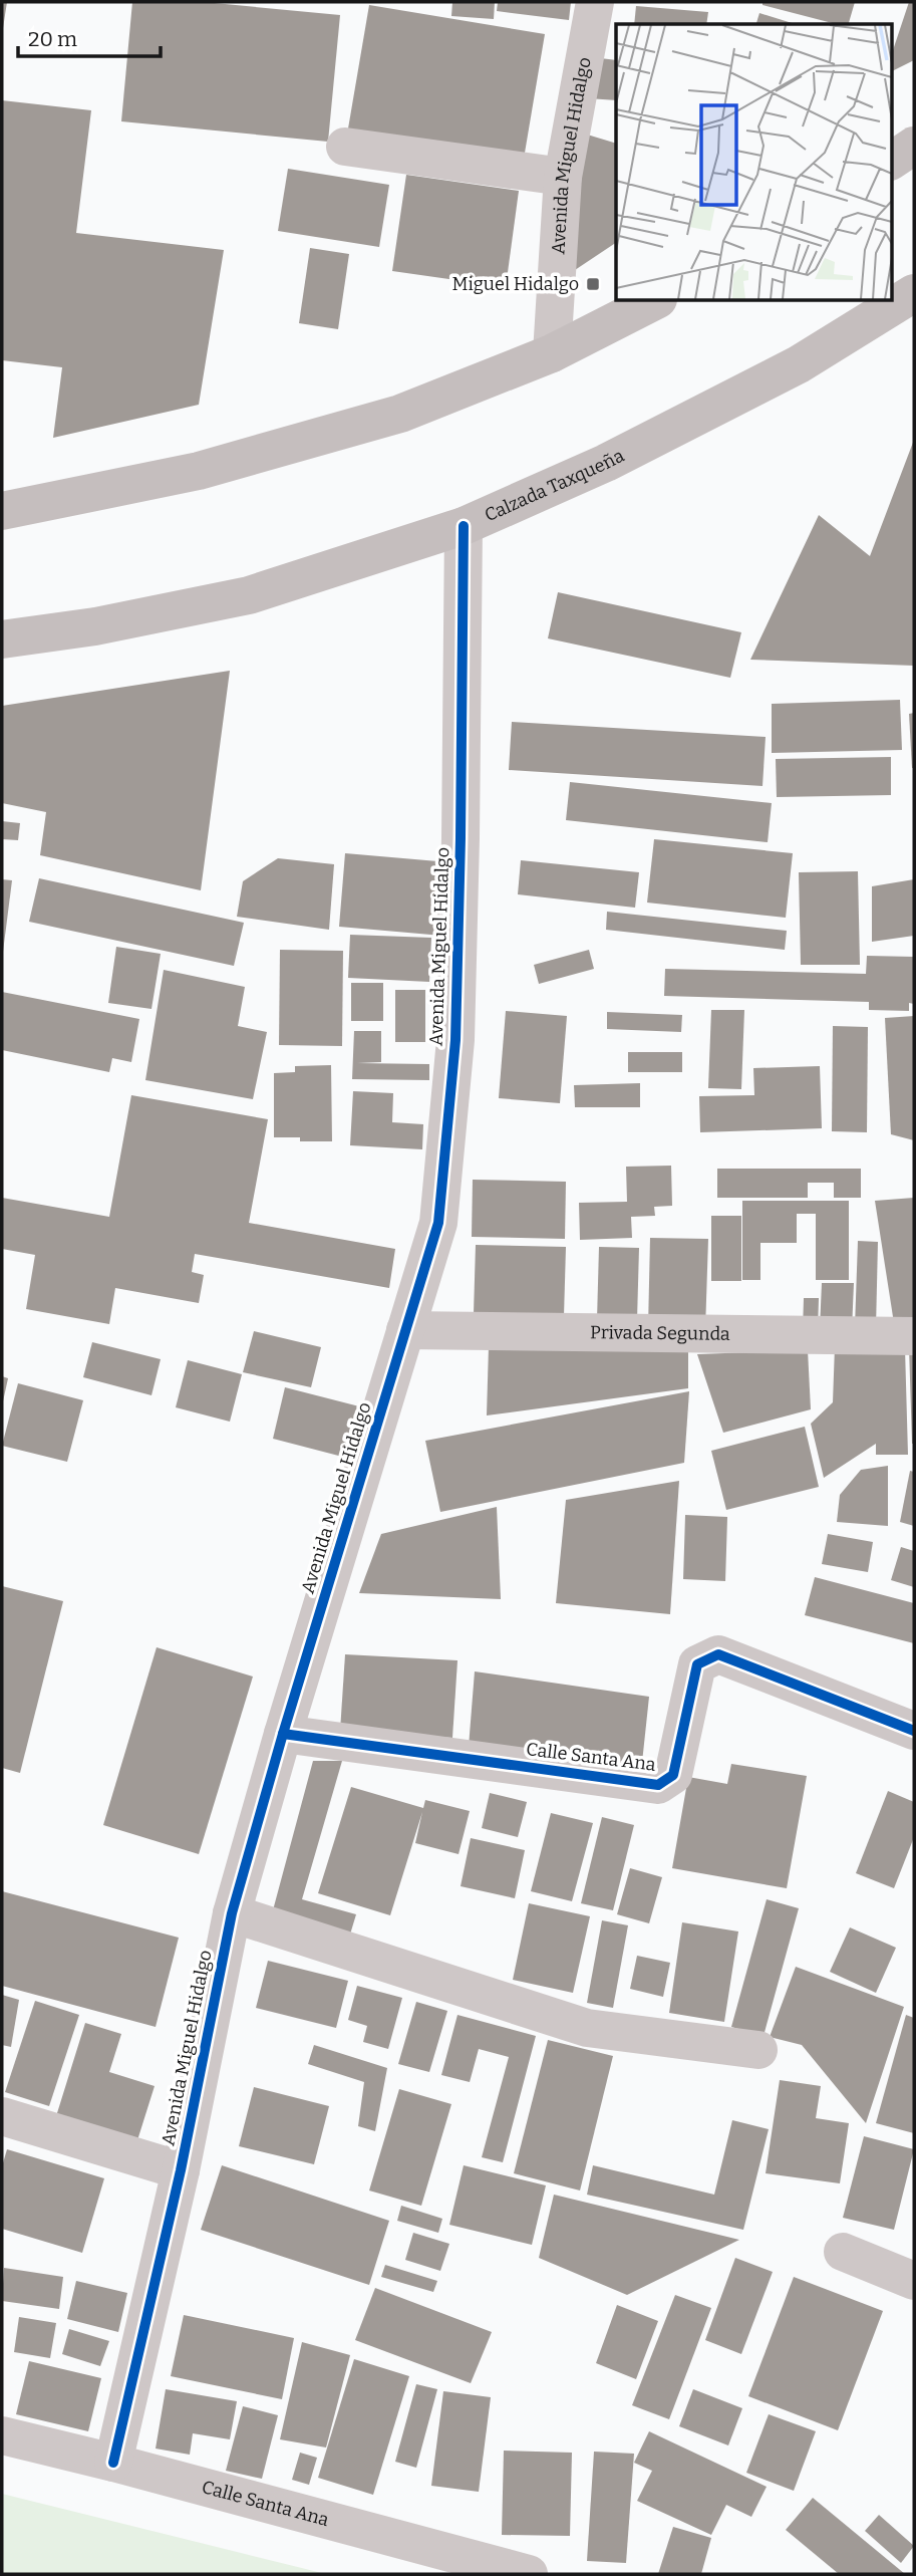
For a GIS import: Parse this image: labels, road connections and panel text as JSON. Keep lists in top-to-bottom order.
{
  "streets": {
    "main road": ["Calzada Taxqueña"],
    "street": ["Avenida Miguel Hidalgo", "Privada Segunda", "Calle Santa Ana"]
  },
  "crossings": [
    ["Avenida Miguel Hidalgo", "Calzada Taxqueña"],
    ["Avenida Miguel Hidalgo", "Privada Segunda"],
    ["Avenida Miguel Hidalgo", "Calle Santa Ana"]
  ],
  "places": {
    "transit": ["Miguel Hidalgo"]
  },
  "scale_bar": "20 m"
}
